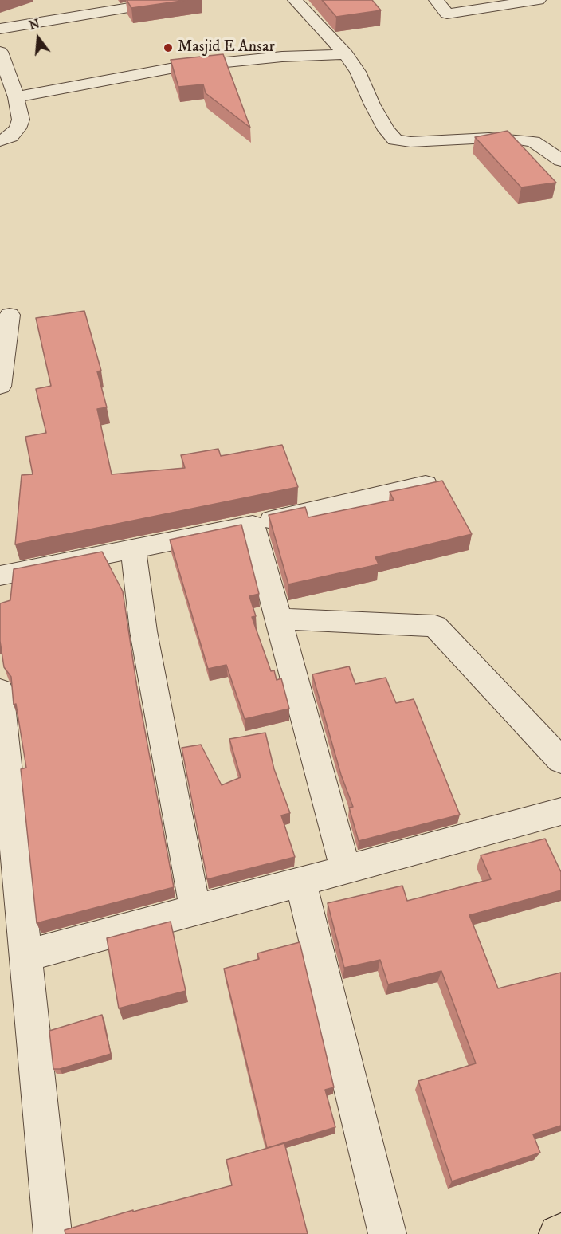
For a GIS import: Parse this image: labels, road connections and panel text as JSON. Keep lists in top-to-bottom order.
{
  "places": ["Masjid E Ansar"],
  "north": "top"
}
